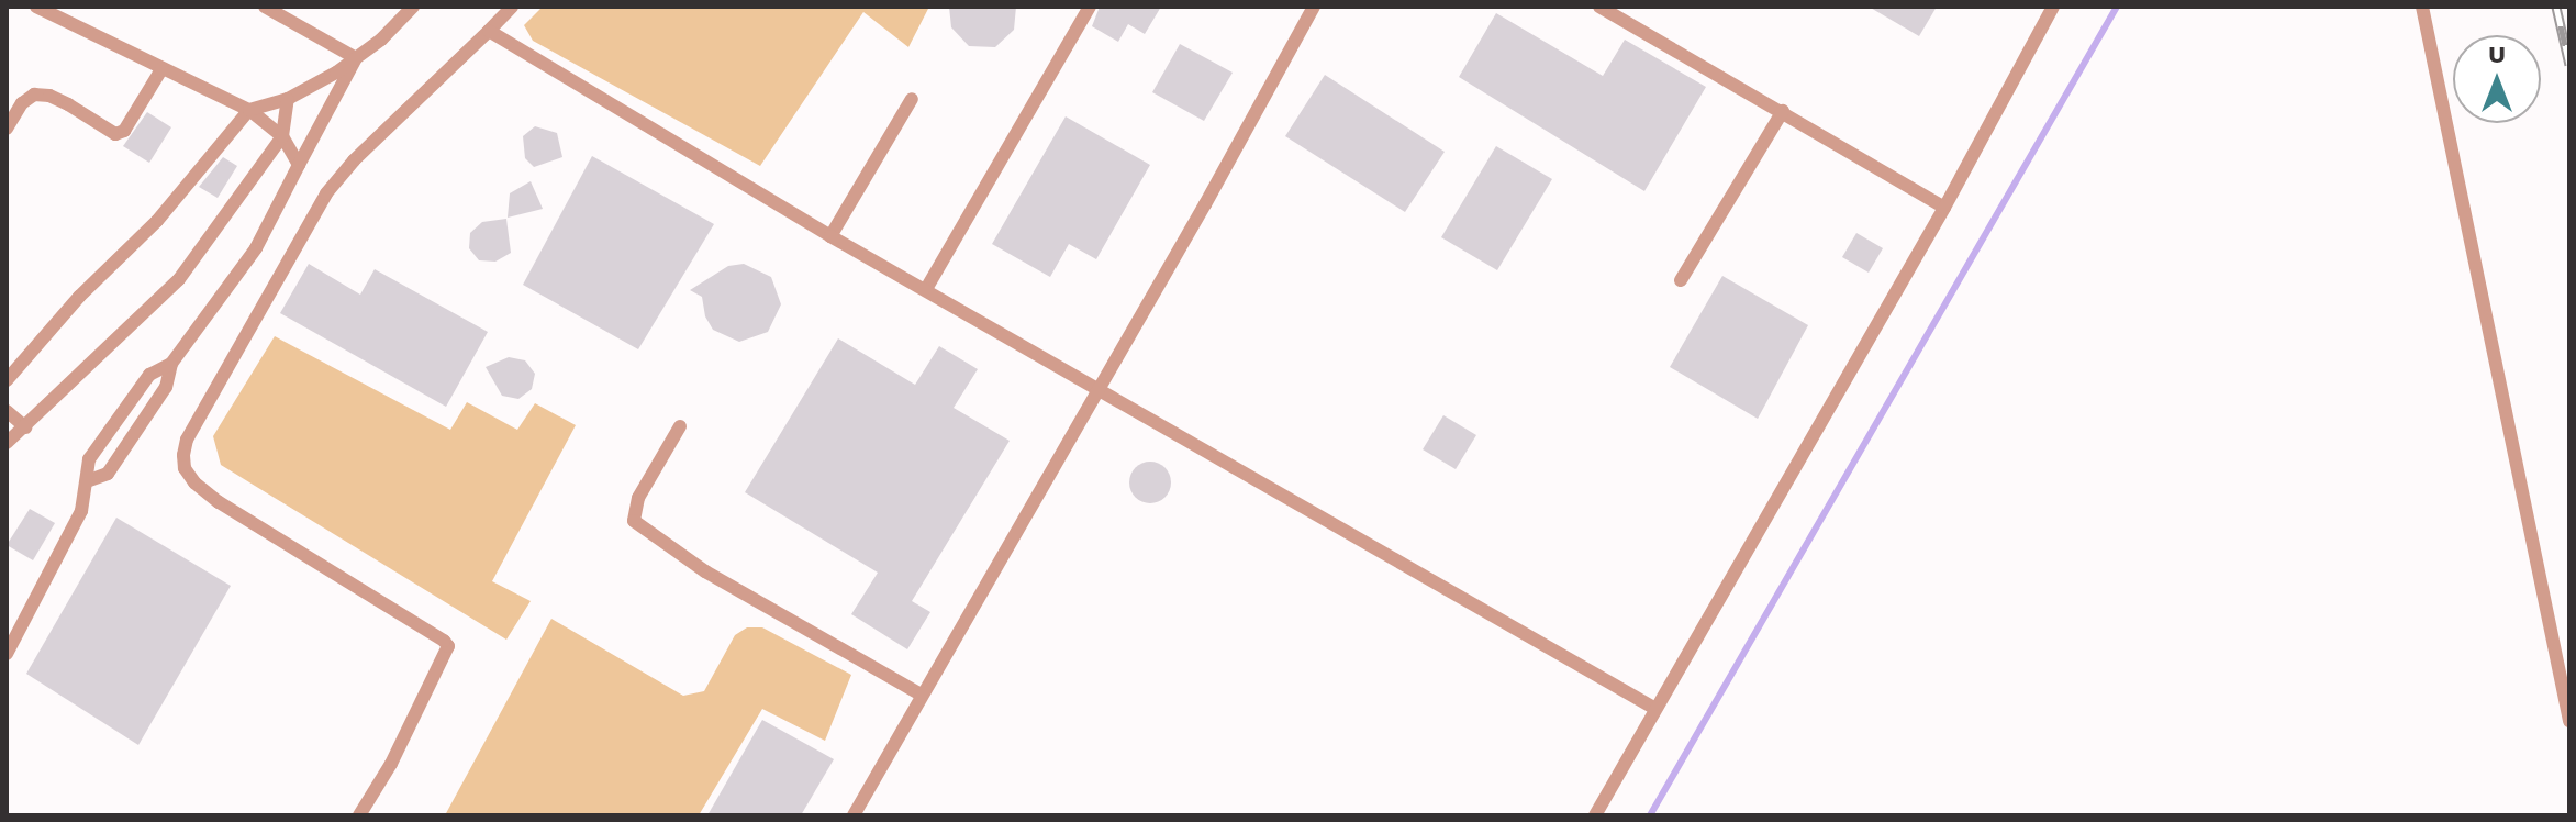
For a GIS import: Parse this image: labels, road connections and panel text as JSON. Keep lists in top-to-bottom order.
{
  "north": "top"
}
